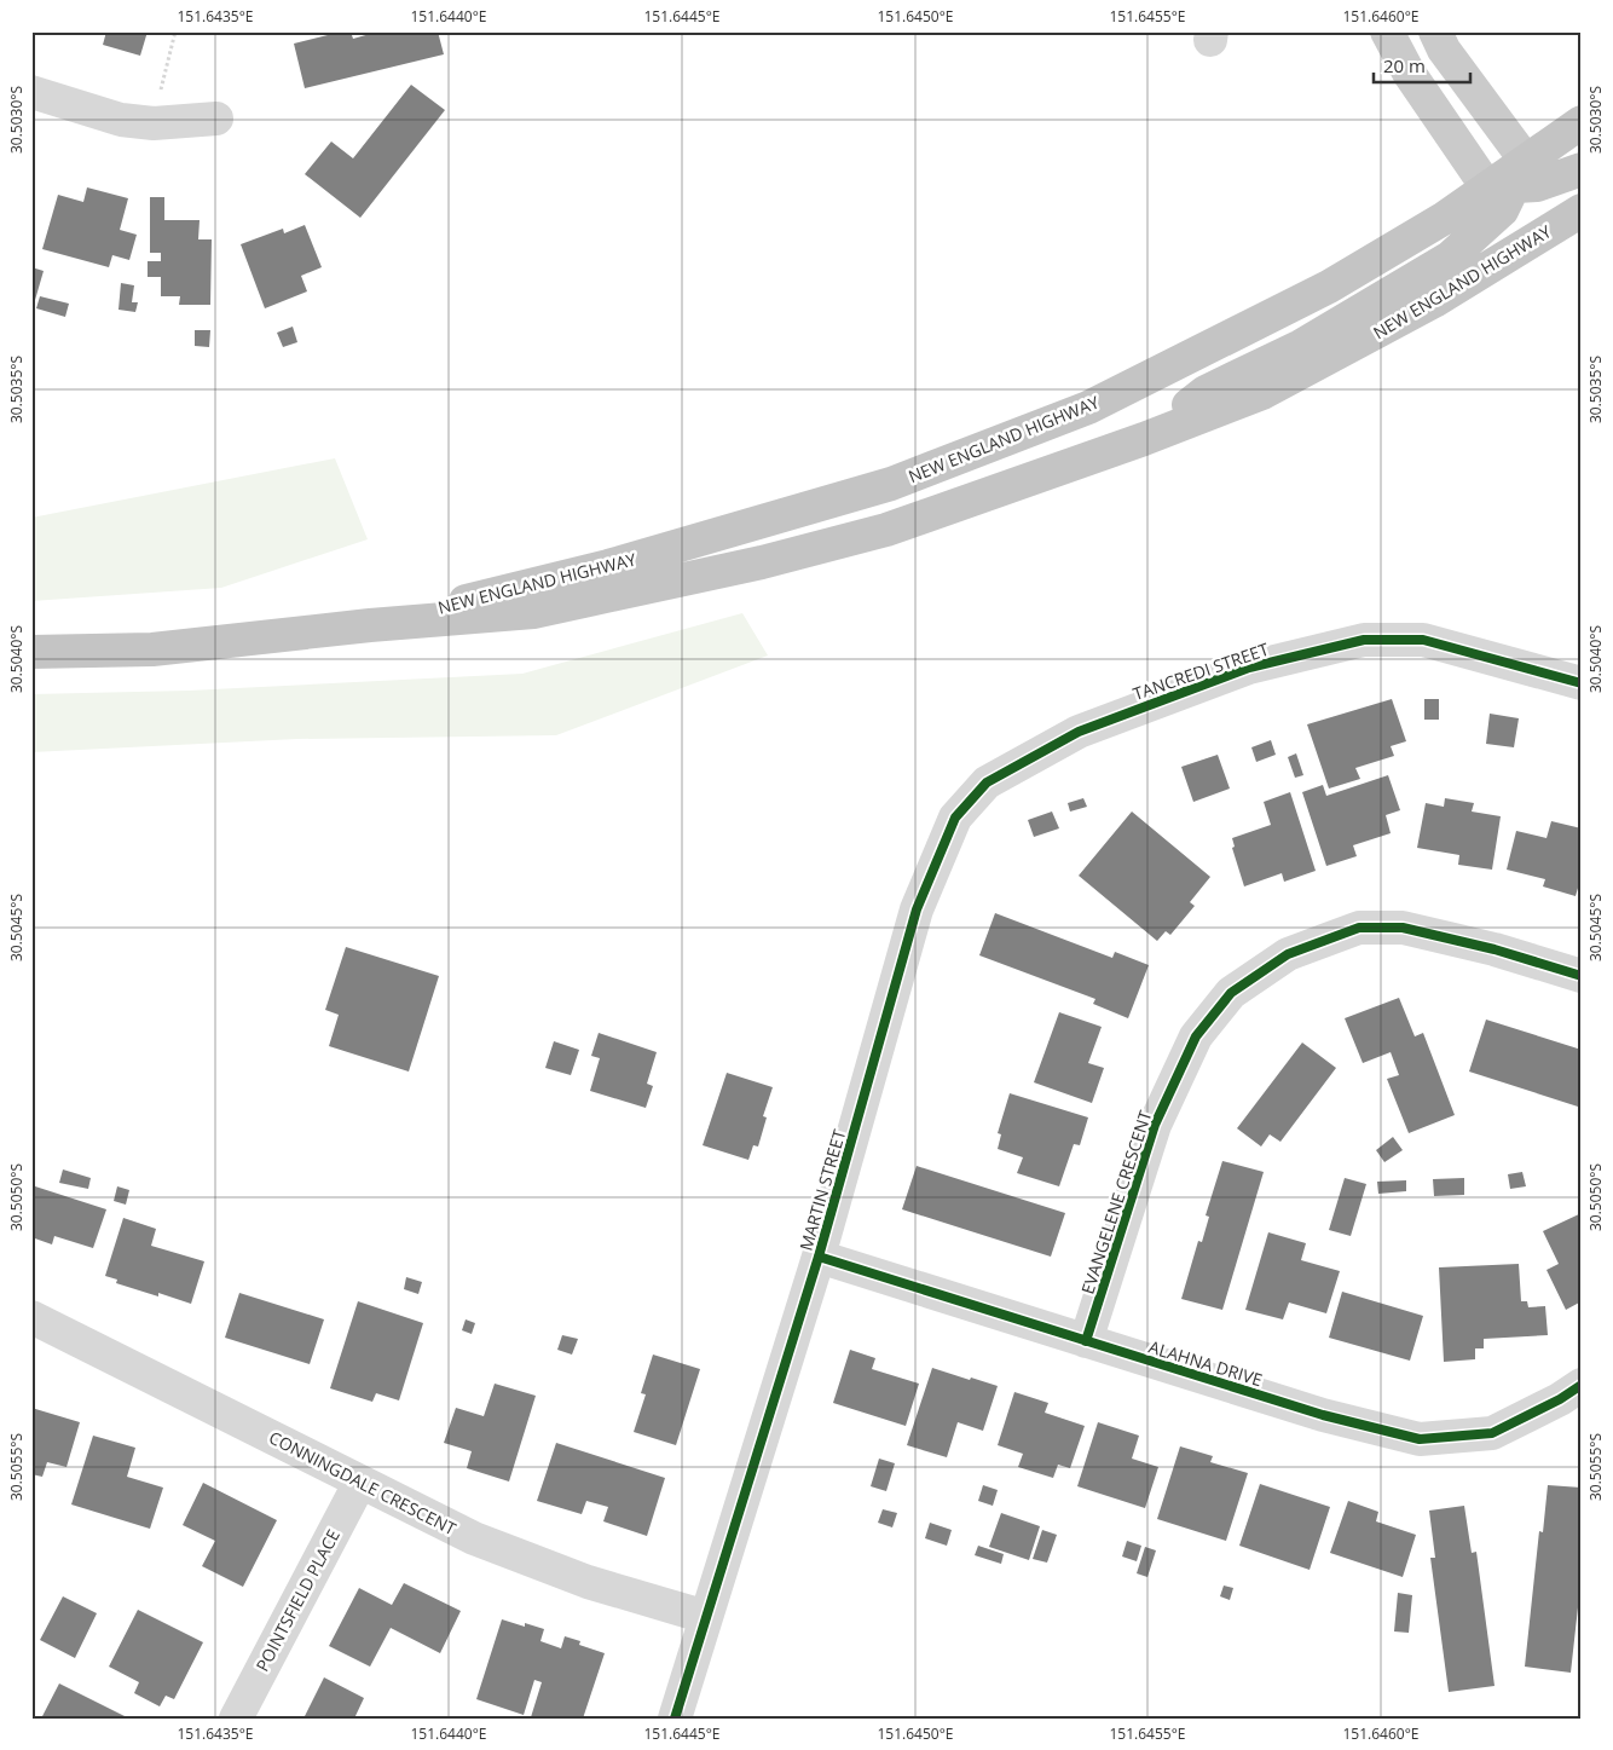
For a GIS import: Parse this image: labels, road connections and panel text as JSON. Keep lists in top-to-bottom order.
{
  "streets": {
    "highway": ["NEW ENGLAND HIGHWAY"],
    "street": [
      "TANCREDI STREET",
      "MARTIN STREET",
      "EVANGELENE CRESCENT",
      "ALAHNA DRIVE",
      "CONNINGDALE CRESCENT",
      "POINTSFIELD PLACE"
    ]
  },
  "crossings": [
    ["TANCREDI STREET", "MARTIN STREET"],
    ["MARTIN STREET", "ALAHNA DRIVE"],
    ["MARTIN STREET", "CONNINGDALE CRESCENT"],
    ["EVANGELENE CRESCENT", "ALAHNA DRIVE"],
    ["CONNINGDALE CRESCENT", "POINTSFIELD PLACE"]
  ],
  "scale_bar": "20 m",
  "coordinates": [
    "151.6435°E",
    "151.6440°E",
    "151.6445°E",
    "151.6450°E",
    "151.6455°E",
    "151.6460°E",
    "30.5030°S",
    "30.5035°S",
    "30.5040°S",
    "30.5045°S",
    "30.5050°S",
    "30.5055°S"
  ]
}
